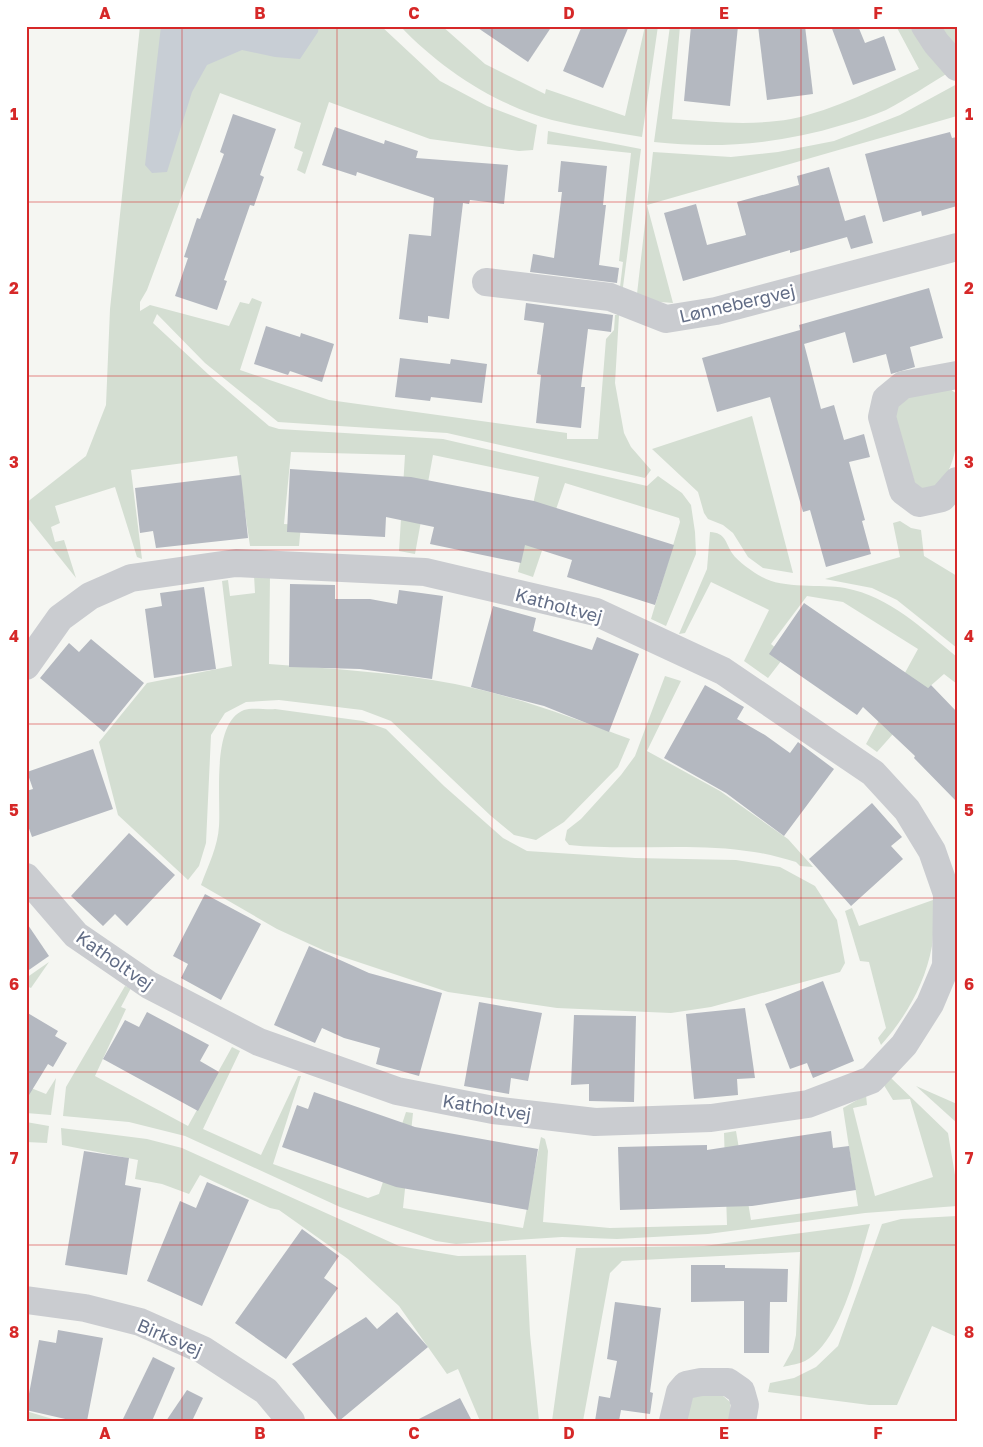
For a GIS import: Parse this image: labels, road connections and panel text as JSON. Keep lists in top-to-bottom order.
{
  "streets": {
    "street": ["Lønnebergvej", "Katholtvej", "Birksvej"]
  },
  "grid": {
    "columns": [
      "A",
      "B",
      "C",
      "D",
      "E",
      "F"
    ],
    "rows": [
      "1",
      "2",
      "3",
      "4",
      "5",
      "6",
      "7",
      "8"
    ]
  }
}
